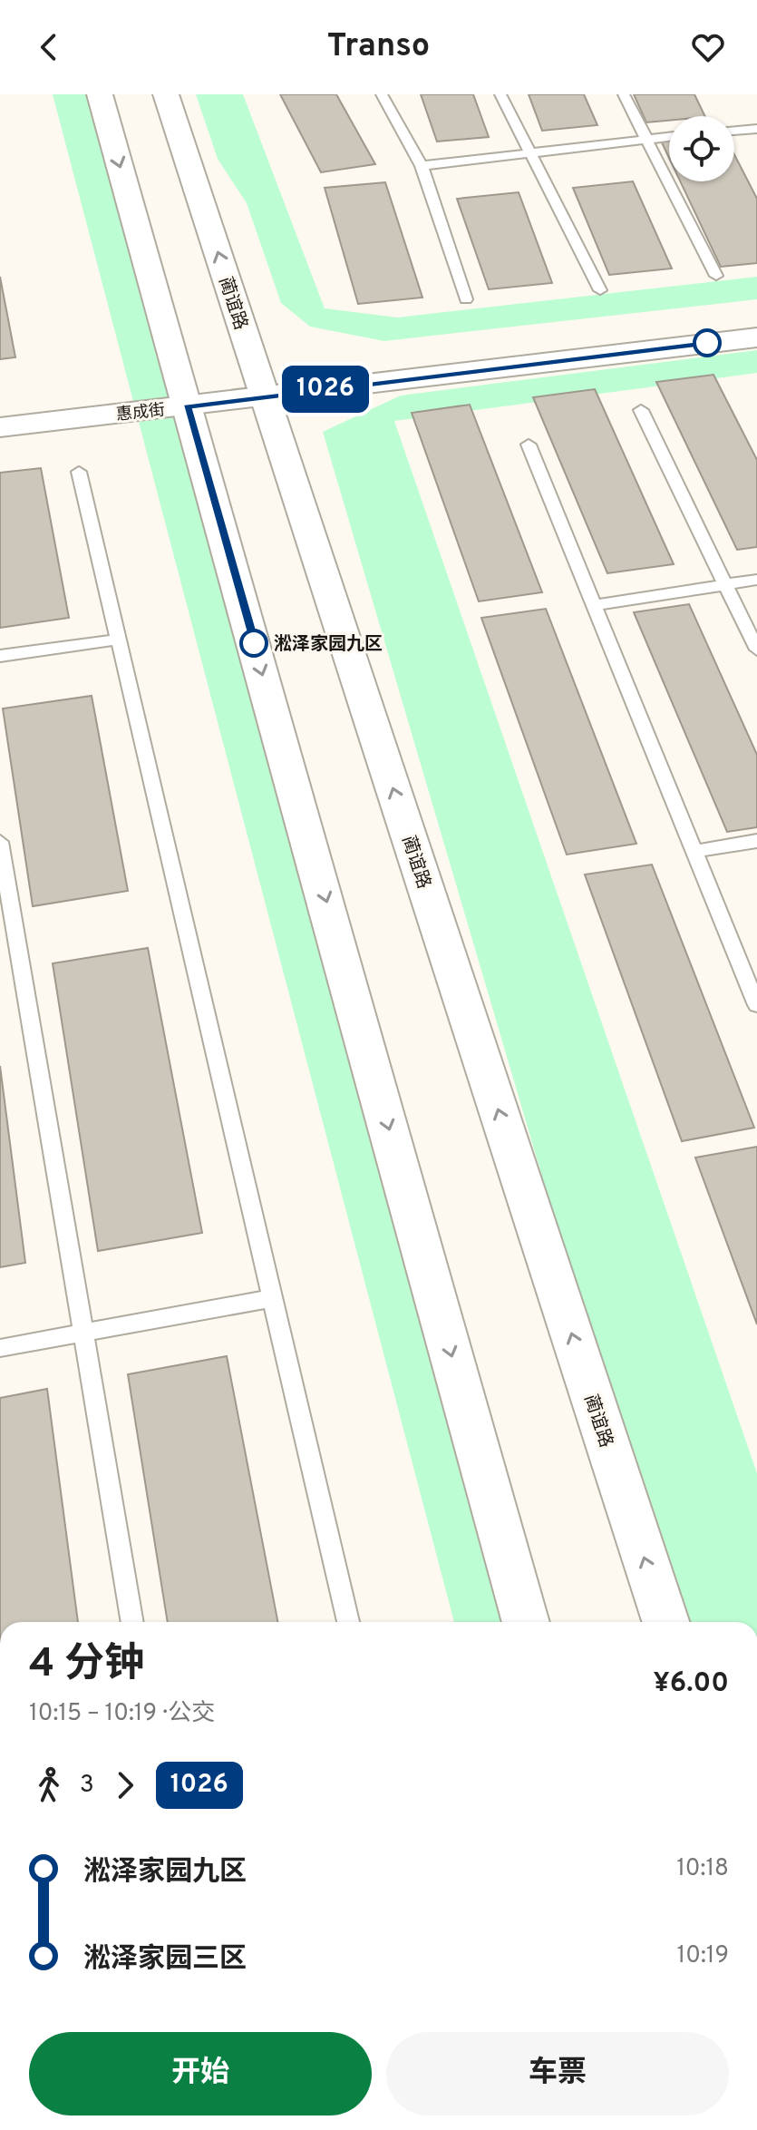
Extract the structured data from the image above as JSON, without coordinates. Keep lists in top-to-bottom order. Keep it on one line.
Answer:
{"streets":{"main road":["蔺谊路","惠成街"]},"crossings":[["蔺谊路","惠成街"]],"places":["淞泽家园九区"],"lines":["bus line 1026"],"page":{"header":"Transo","on_map":"1026","heading":["4 分钟","10:15 – 10:19 · 公交","¥6.00"],"legs":["3","1026"],"list":[{"name":"淞泽家园九区","value":"10:18"},{"name":"淞泽家园三区","value":"10:19"}],"buttons":["开始","车票"]}}
